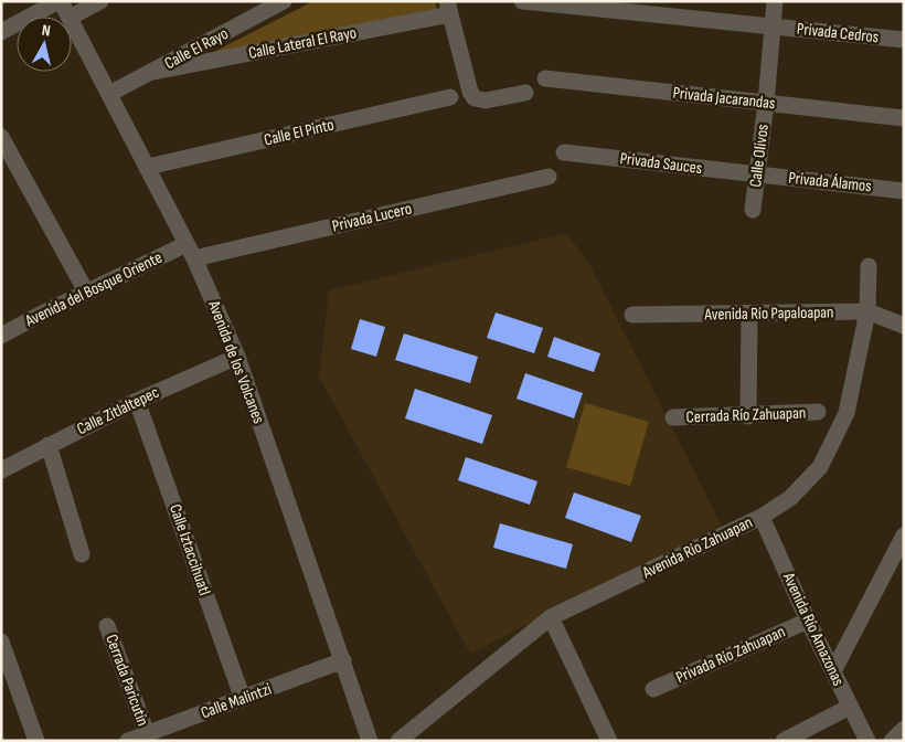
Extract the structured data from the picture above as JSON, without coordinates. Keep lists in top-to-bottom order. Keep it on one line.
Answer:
{"streets":{"street":["Privada Cedros","Calle Lateral El Rayo","Calle El Rayo","Privada Jacarandas","Calle El Pinto","Calle Olivos","Privada Sauces","Privada Álamos","Privada Lucero","Avenida del Bosque Oriente","Avenida Río Papaloapan","Avenida de los Volcanes","Calle Zitlaltepec","Cerrada Río Zahuapan","Avenida Río Zahuapan","Calle Iztaccihuatl","Avenida Río Amazonas","Privada Río Zahuapan","Cerrada Paricutín","Calle Malintzi"]},"crossings":[["Privada Cedros","Calle Olivos"],["Calle Lateral El Rayo","Calle El Rayo"],["Calle El Rayo","Avenida de los Volcanes"],["Privada Jacarandas","Calle Olivos"],["Calle El Pinto","Avenida de los Volcanes"],["Calle Olivos","Privada Sauces"],["Calle Olivos","Privada Álamos"],["Privada Sauces","Privada Álamos"],["Privada Lucero","Avenida del Bosque Oriente"],["Privada Lucero","Avenida de los Volcanes"],["Avenida del Bosque Oriente","Avenida de los Volcanes"],["Avenida Río Papaloapan","Avenida Río Zahuapan"],["Avenida de los Volcanes","Calle Zitlaltepec"],["Avenida de los Volcanes","Calle Malintzi"],["Calle Zitlaltepec","Calle Iztaccihuatl"],["Avenida Río Zahuapan","Avenida Río Amazonas"],["Calle Iztaccihuatl","Calle Malintzi"],["Avenida Río Amazonas","Privada Río Zahuapan"],["Cerrada Paricutín","Calle Malintzi"]],"north":"top"}
